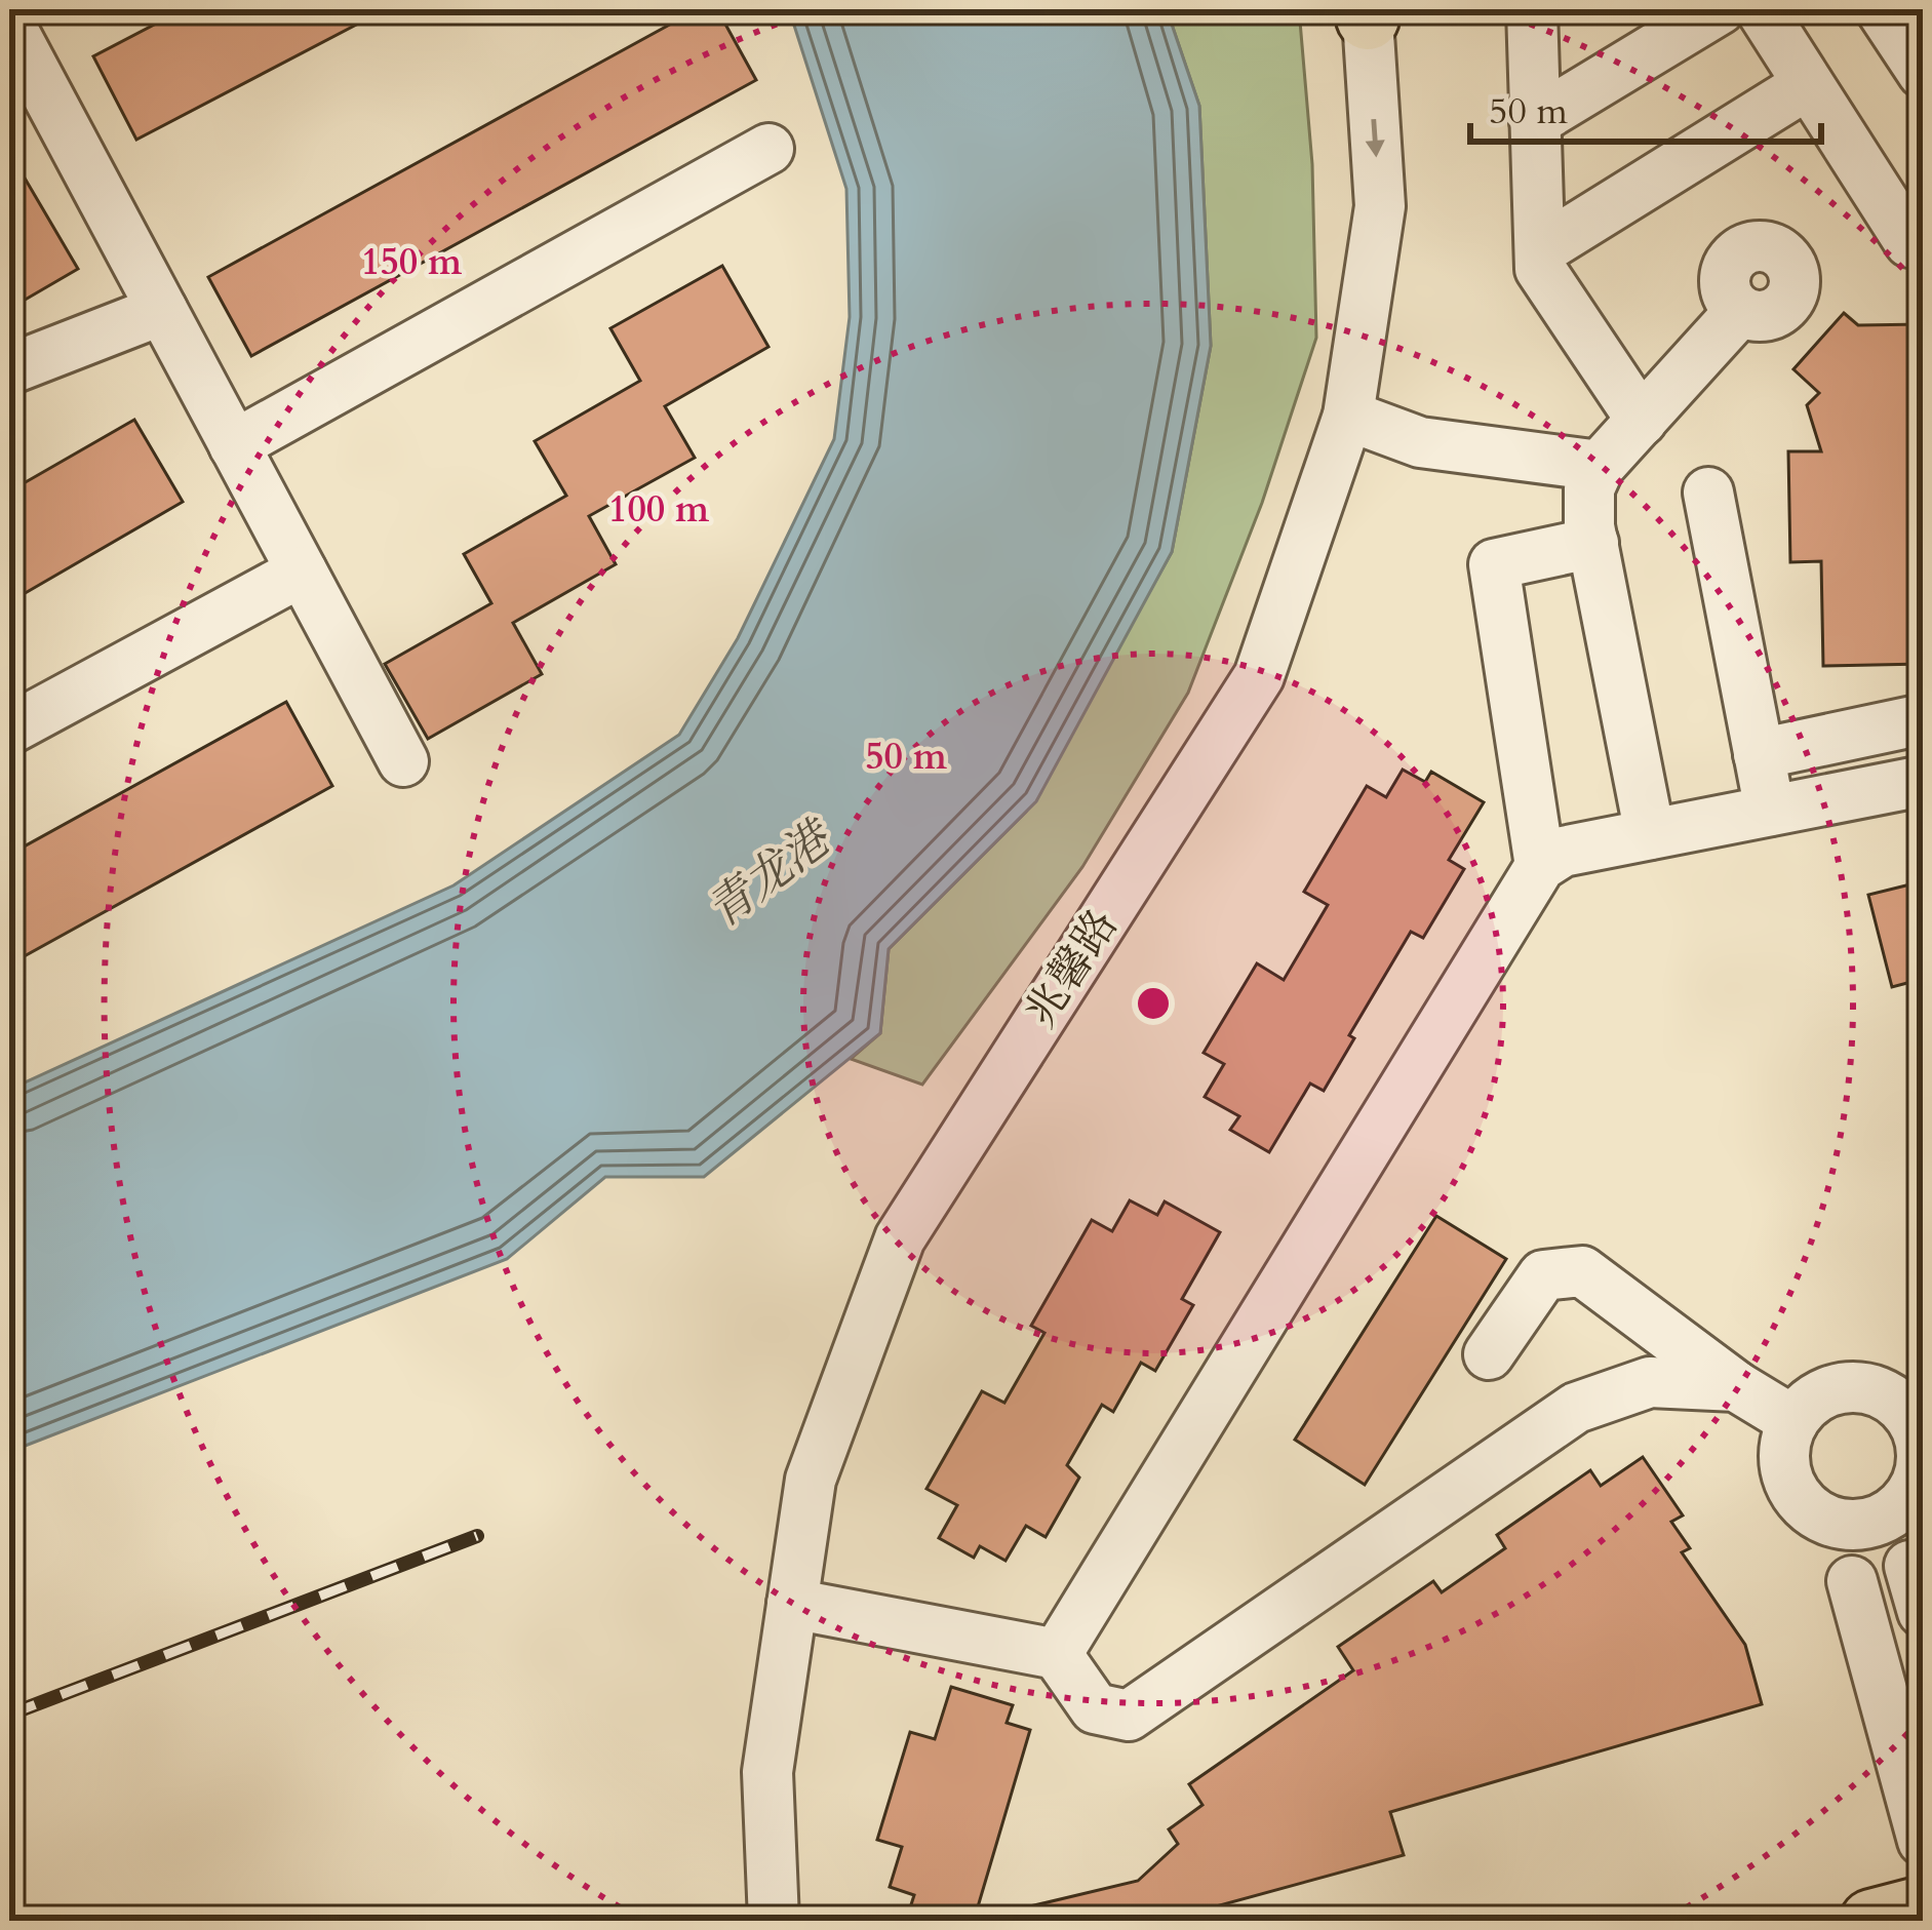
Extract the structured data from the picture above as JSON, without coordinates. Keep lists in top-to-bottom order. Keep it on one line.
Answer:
{"streets":{"street":["兆馨路"]},"water":["青龙港"],"scale_bar":"50 m","rings":["150 m","100 m","50 m"]}
